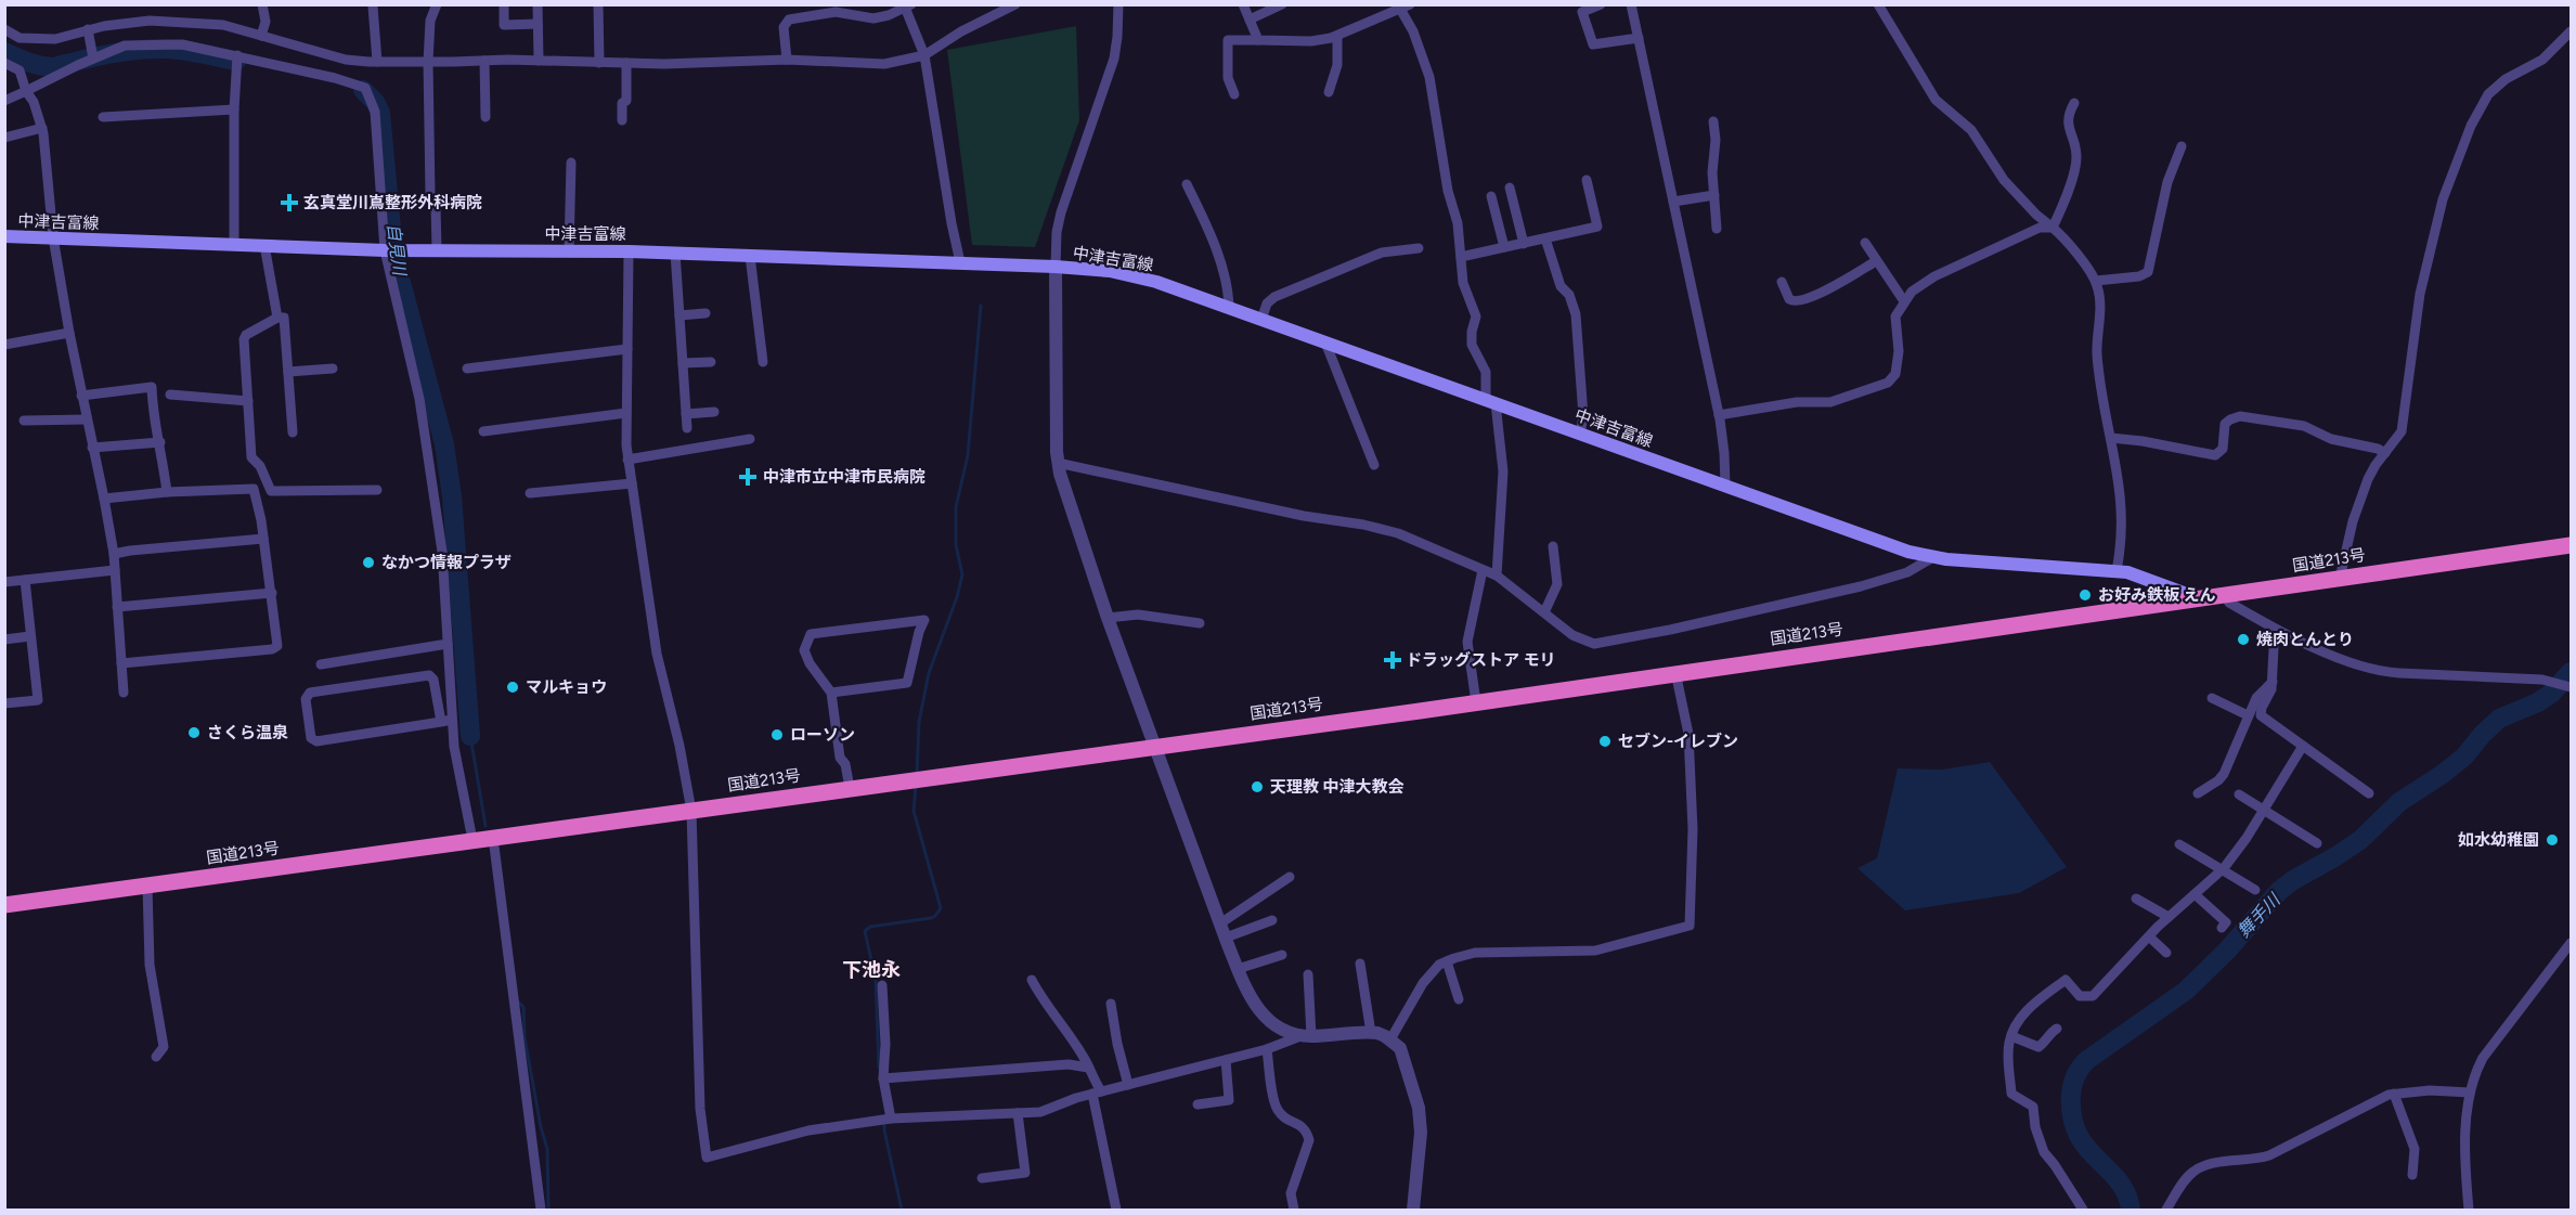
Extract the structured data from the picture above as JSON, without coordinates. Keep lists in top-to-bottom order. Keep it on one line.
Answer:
{"streets":{"highway":["国道213号"],"main road":["中津吉富線"]},"crossings":[["中津吉富線","国道213号"]],"districts":["下池永"],"water":["自見川","舞手川"],"places":{"health":["玄真堂川嶌整形外科病院","中津市立中津市民病院","ドラッグストア モリ"],"other":["なかつ情報プラザ","お好み鉄板 えん","焼肉とんとり","マルキョウ","さくら温泉","ローソン","セブン-イレブン","天理教 中津大教会","如水幼稚園"]}}
